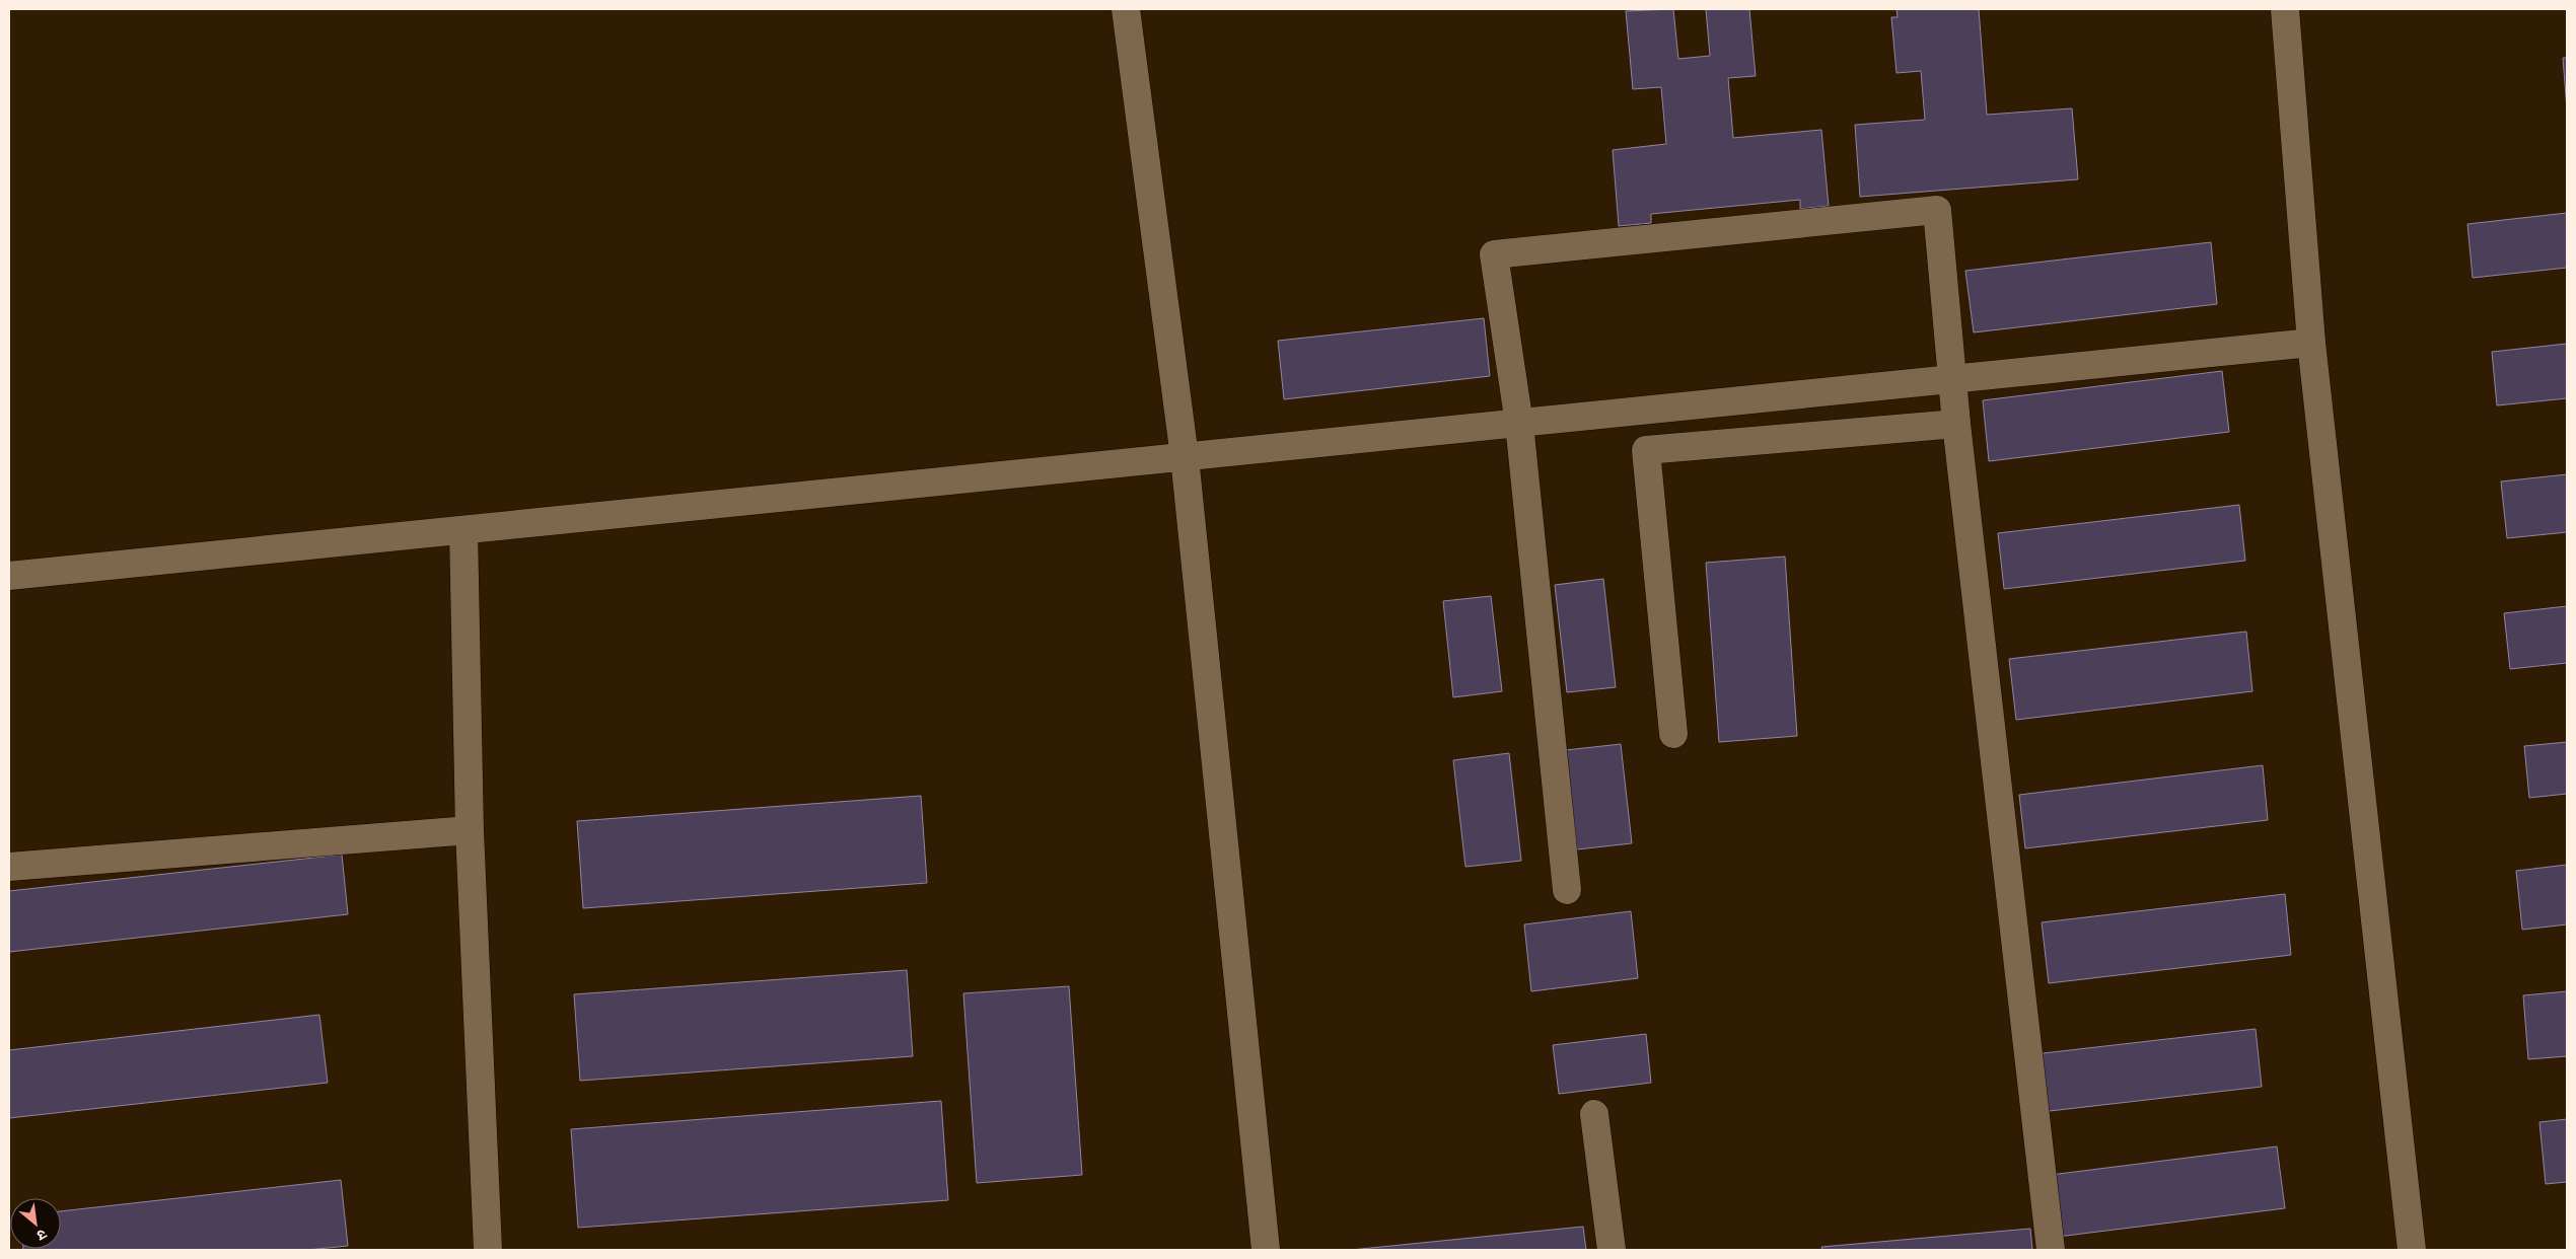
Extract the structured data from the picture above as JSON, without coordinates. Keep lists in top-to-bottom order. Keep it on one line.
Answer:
{"north":"bottom right"}
